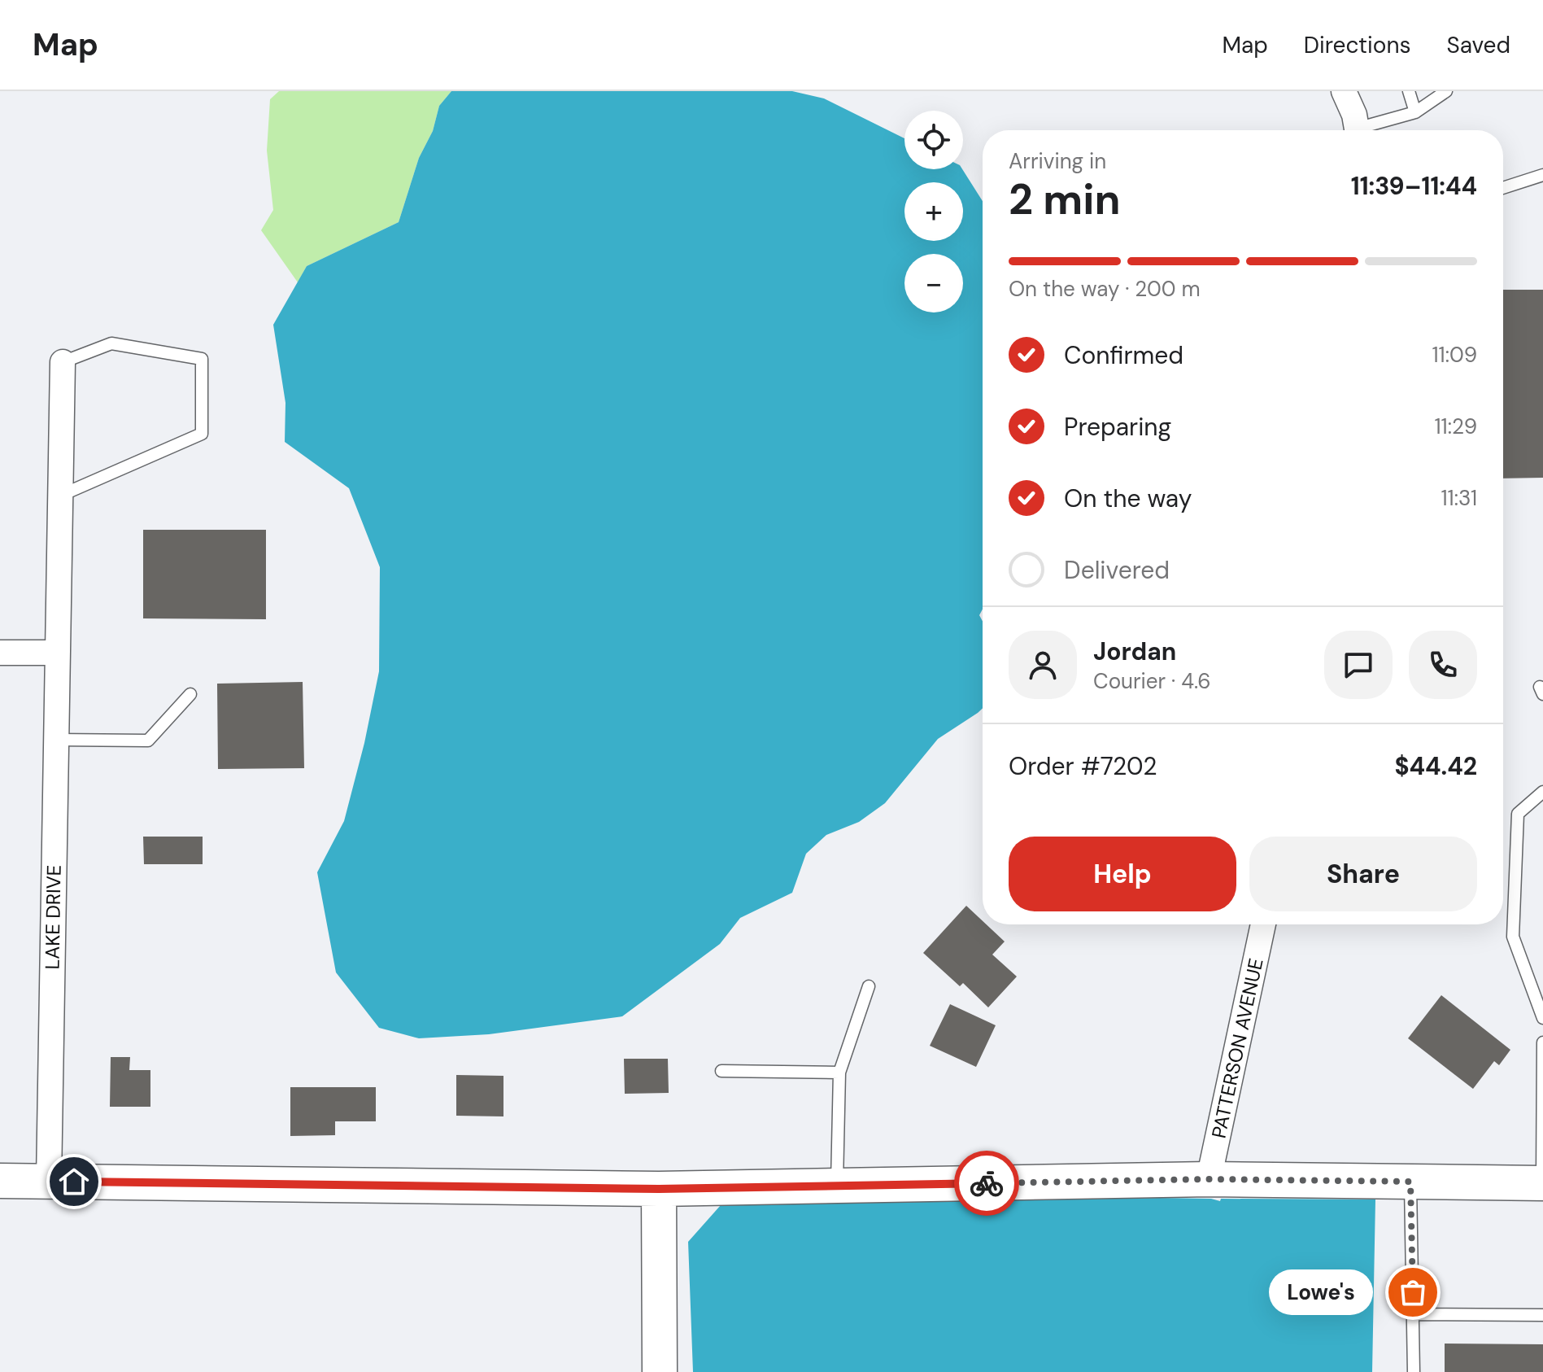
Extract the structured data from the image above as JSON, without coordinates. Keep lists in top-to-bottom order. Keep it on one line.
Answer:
{"streets":{"street":["LAKE DRIVE","PATTERSON AVENUE"]},"places":["Lowe's"],"page":{"header":"Map","nav":["Map","Directions","Saved"],"map_buttons":["+","−"],"heading":["2 min","Arriving in","11:39–11:44"],"panel":["Jordan","Courier · 4.6","Order #7202","$44.42"],"bar":"On the way · 200 m","list":[["Confirmed","11:09"],["Preparing","11:29"],["On the way","11:31"],"Delivered"],"buttons":["Help","Share"],"bubble":"Lowe's"}}
